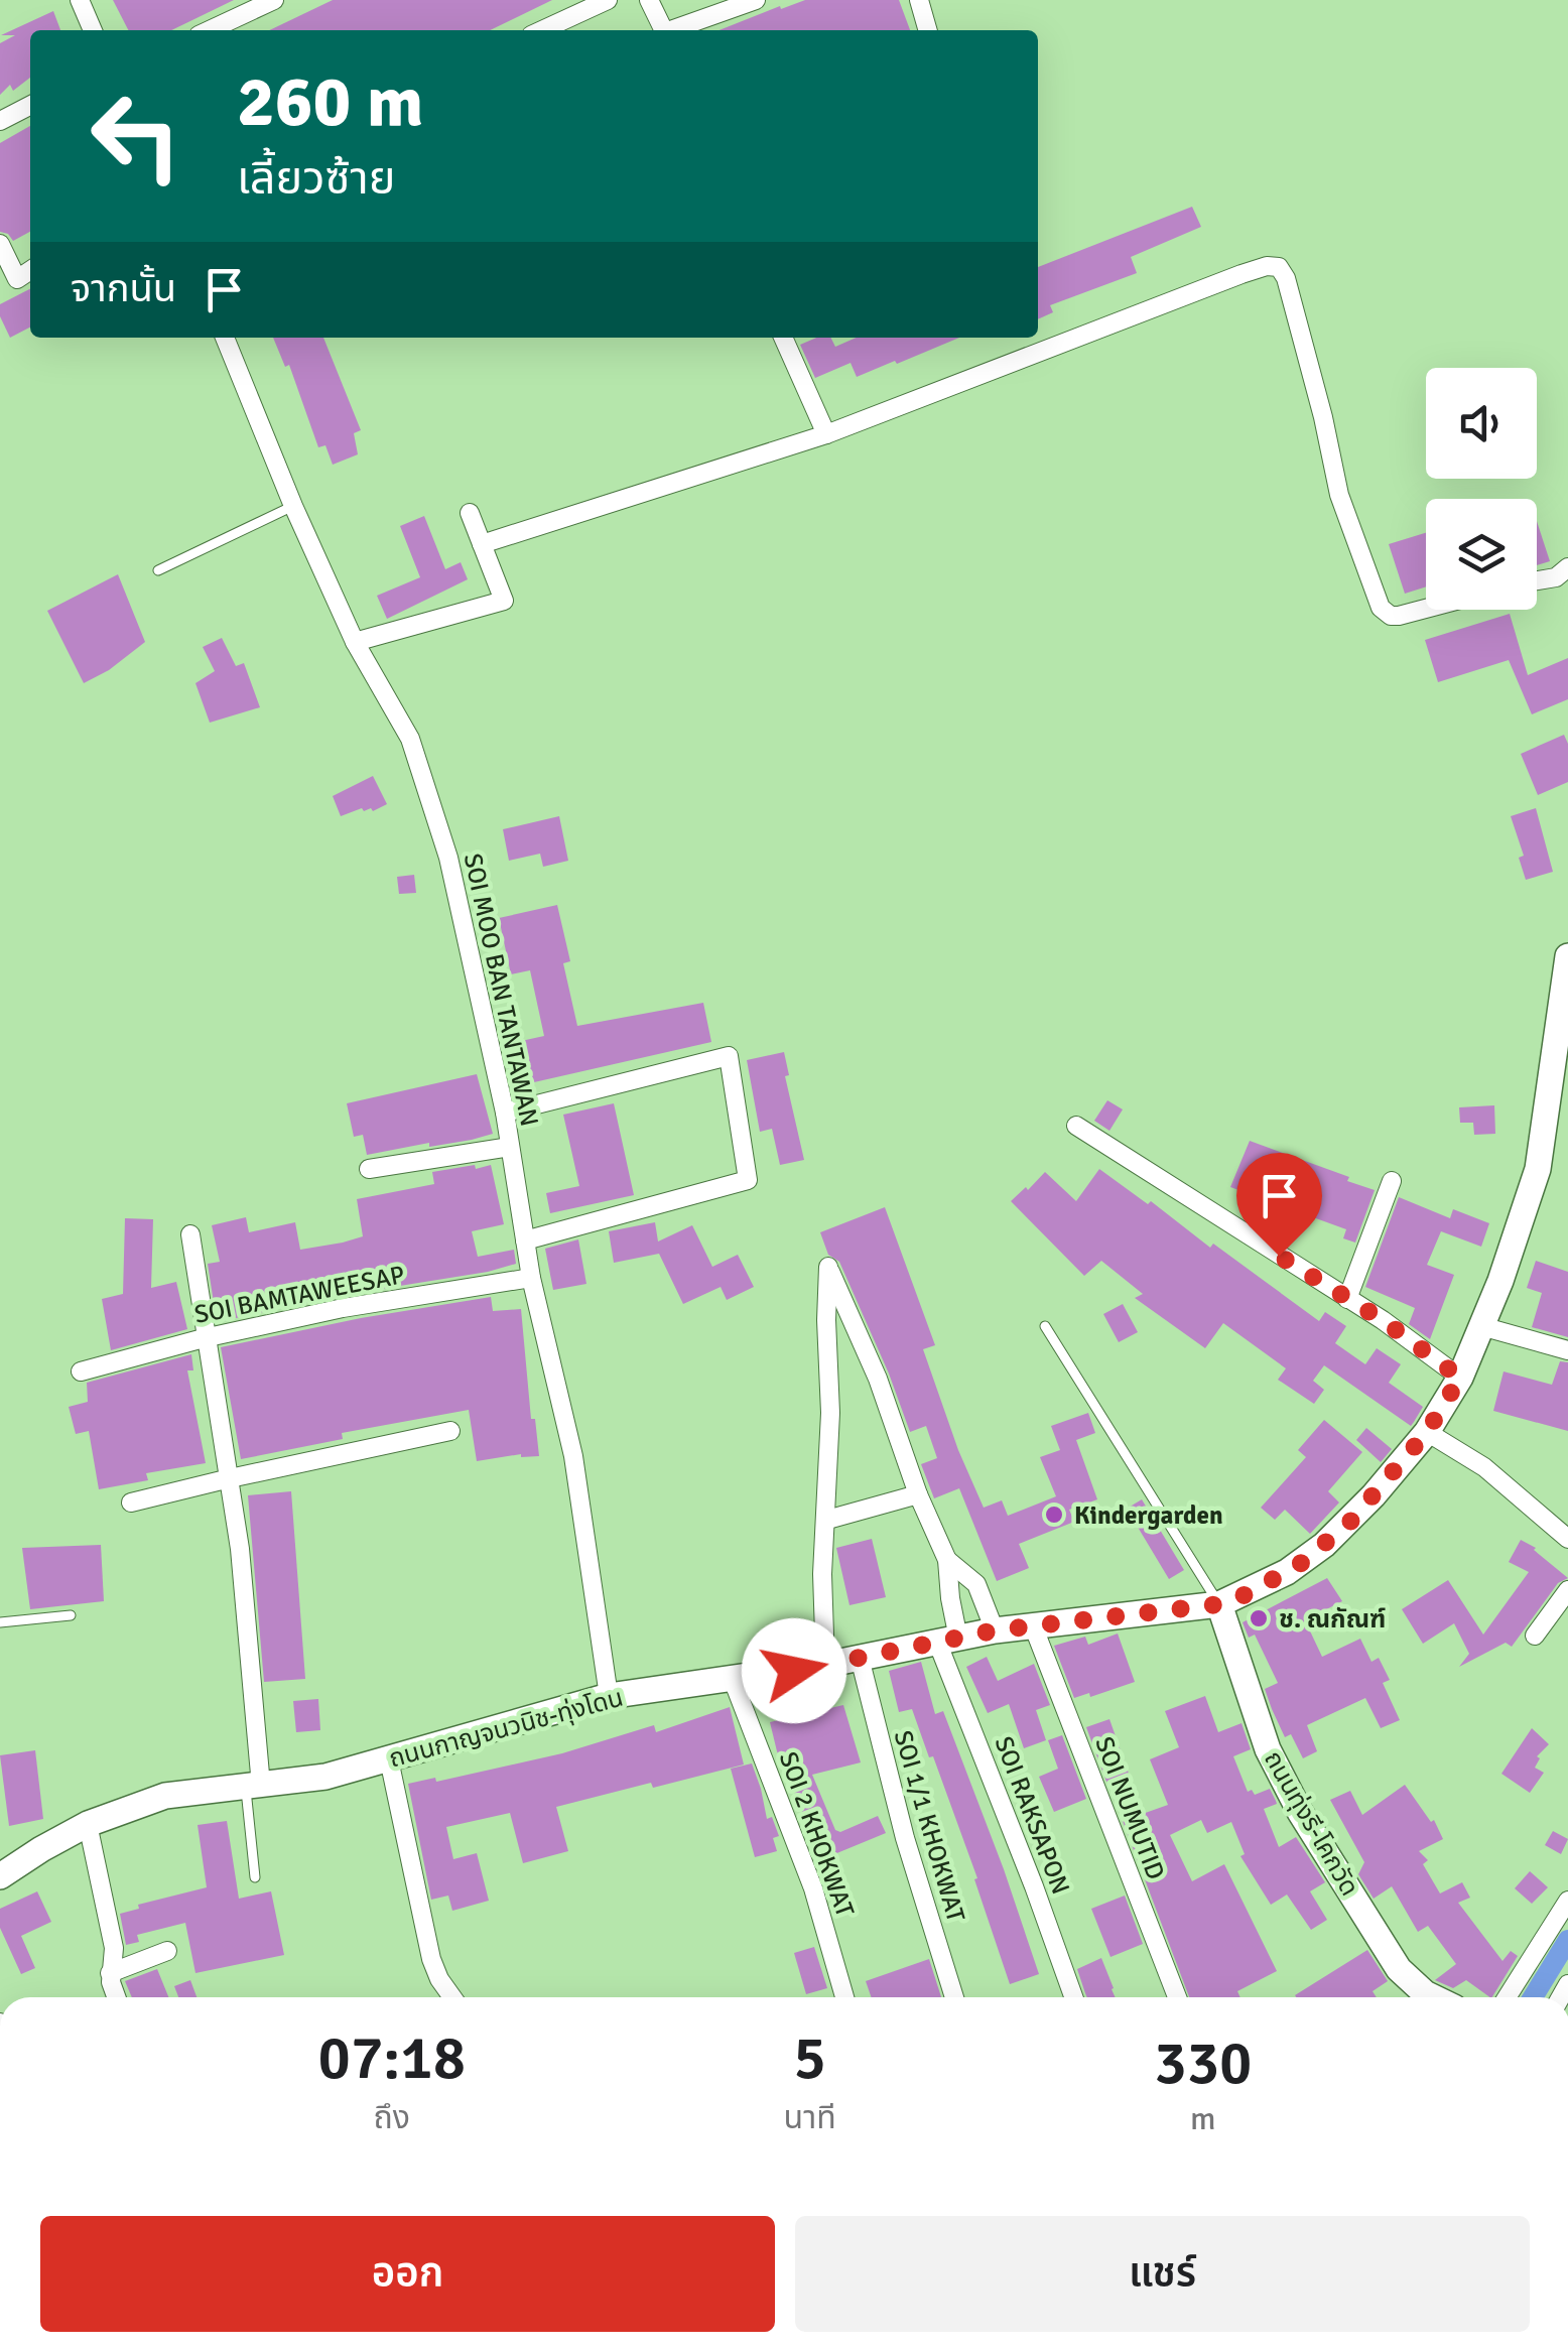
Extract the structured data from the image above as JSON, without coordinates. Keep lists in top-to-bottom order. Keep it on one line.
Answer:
{"streets":{"street":["SOI MOO BAN TANTAWAN","SOI BAMTAWEESAP","ถนนกาญจนวนิช-ทุ่งโดน","SOI NUMUTID","SOI RAKSAPON","ถนนทุ่งรี-โคกวัด","SOI 1/1 KHOKWAT","SOI 2 KHOKWAT"]},"crossings":[["SOI MOO BAN TANTAWAN","SOI BAMTAWEESAP"],["SOI MOO BAN TANTAWAN","ถนนกาญจนวนิช-ทุ่งโดน"],["ถนนกาญจนวนิช-ทุ่งโดน","SOI NUMUTID"],["ถนนกาญจนวนิช-ทุ่งโดน","SOI RAKSAPON"],["ถนนกาญจนวนิช-ทุ่งโดน","ถนนทุ่งรี-โคกวัด"],["ถนนกาญจนวนิช-ทุ่งโดน","SOI 1/1 KHOKWAT"],["ถนนกาญจนวนิช-ทุ่งโดน","SOI 2 KHOKWAT"]],"places":["Kindergarden","ช. ณกัณฑ์"],"page":{"turn":["260 m","เลี้ยวซ้าย"],"then":"จากนั้น","eta":["07:18","ถึง","5","นาที","330","m"],"buttons":["ออก","แชร์"]}}
